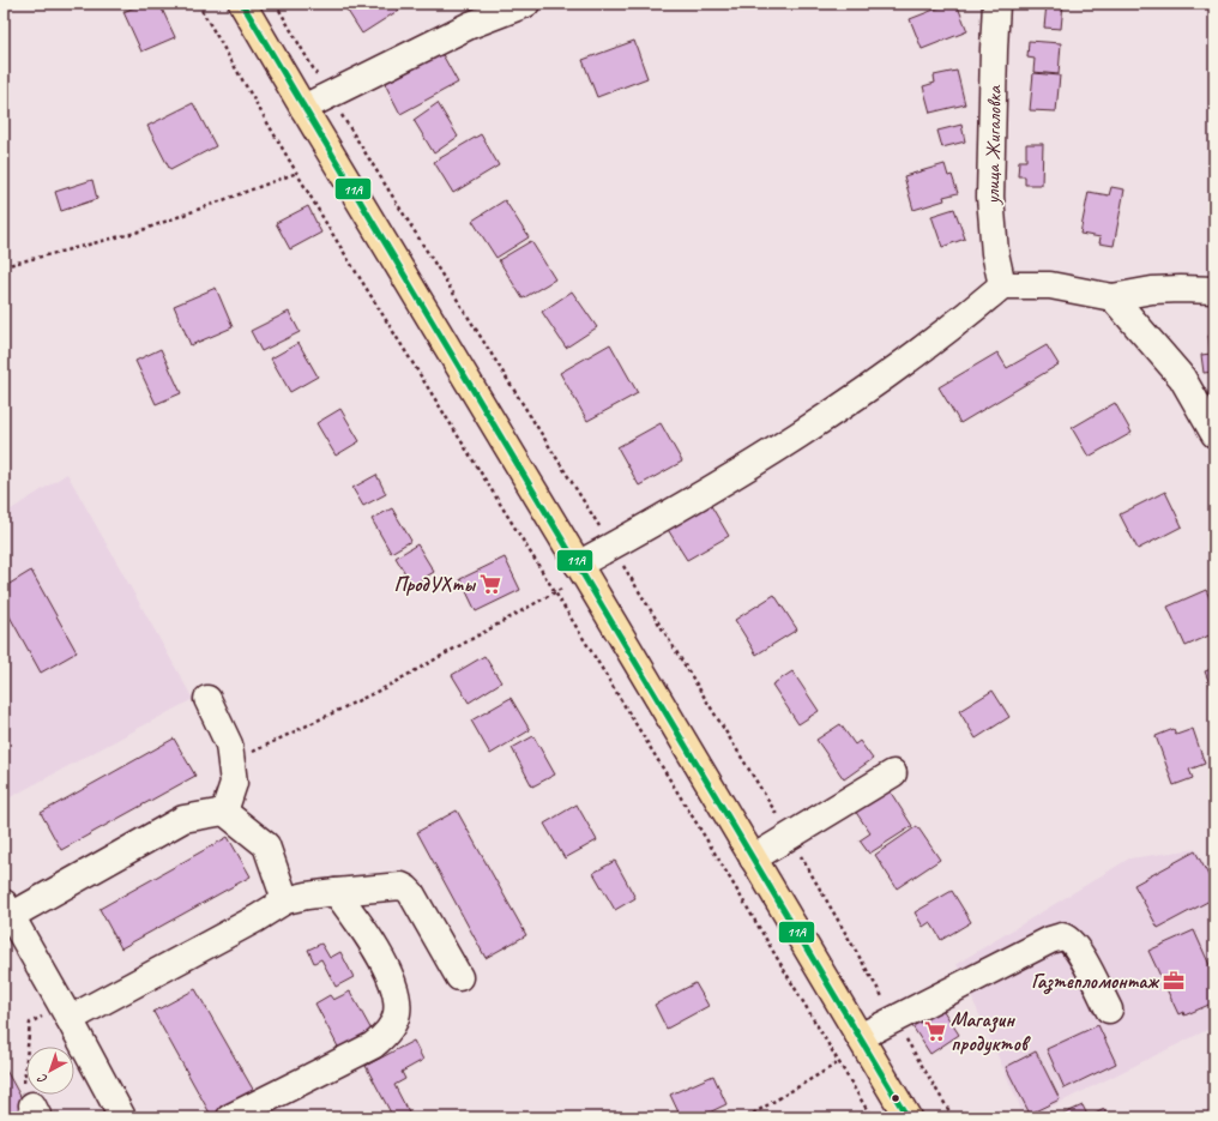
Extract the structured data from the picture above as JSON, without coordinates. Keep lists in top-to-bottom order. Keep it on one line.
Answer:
{"streets":{"street":["улица Жигаловка"]},"places":{"supermarket":["ПродУХты","Магазин продуктов"],"office":["Газтепломонтаж"]},"lines":["transit line 11А"],"north":"bottom left"}
